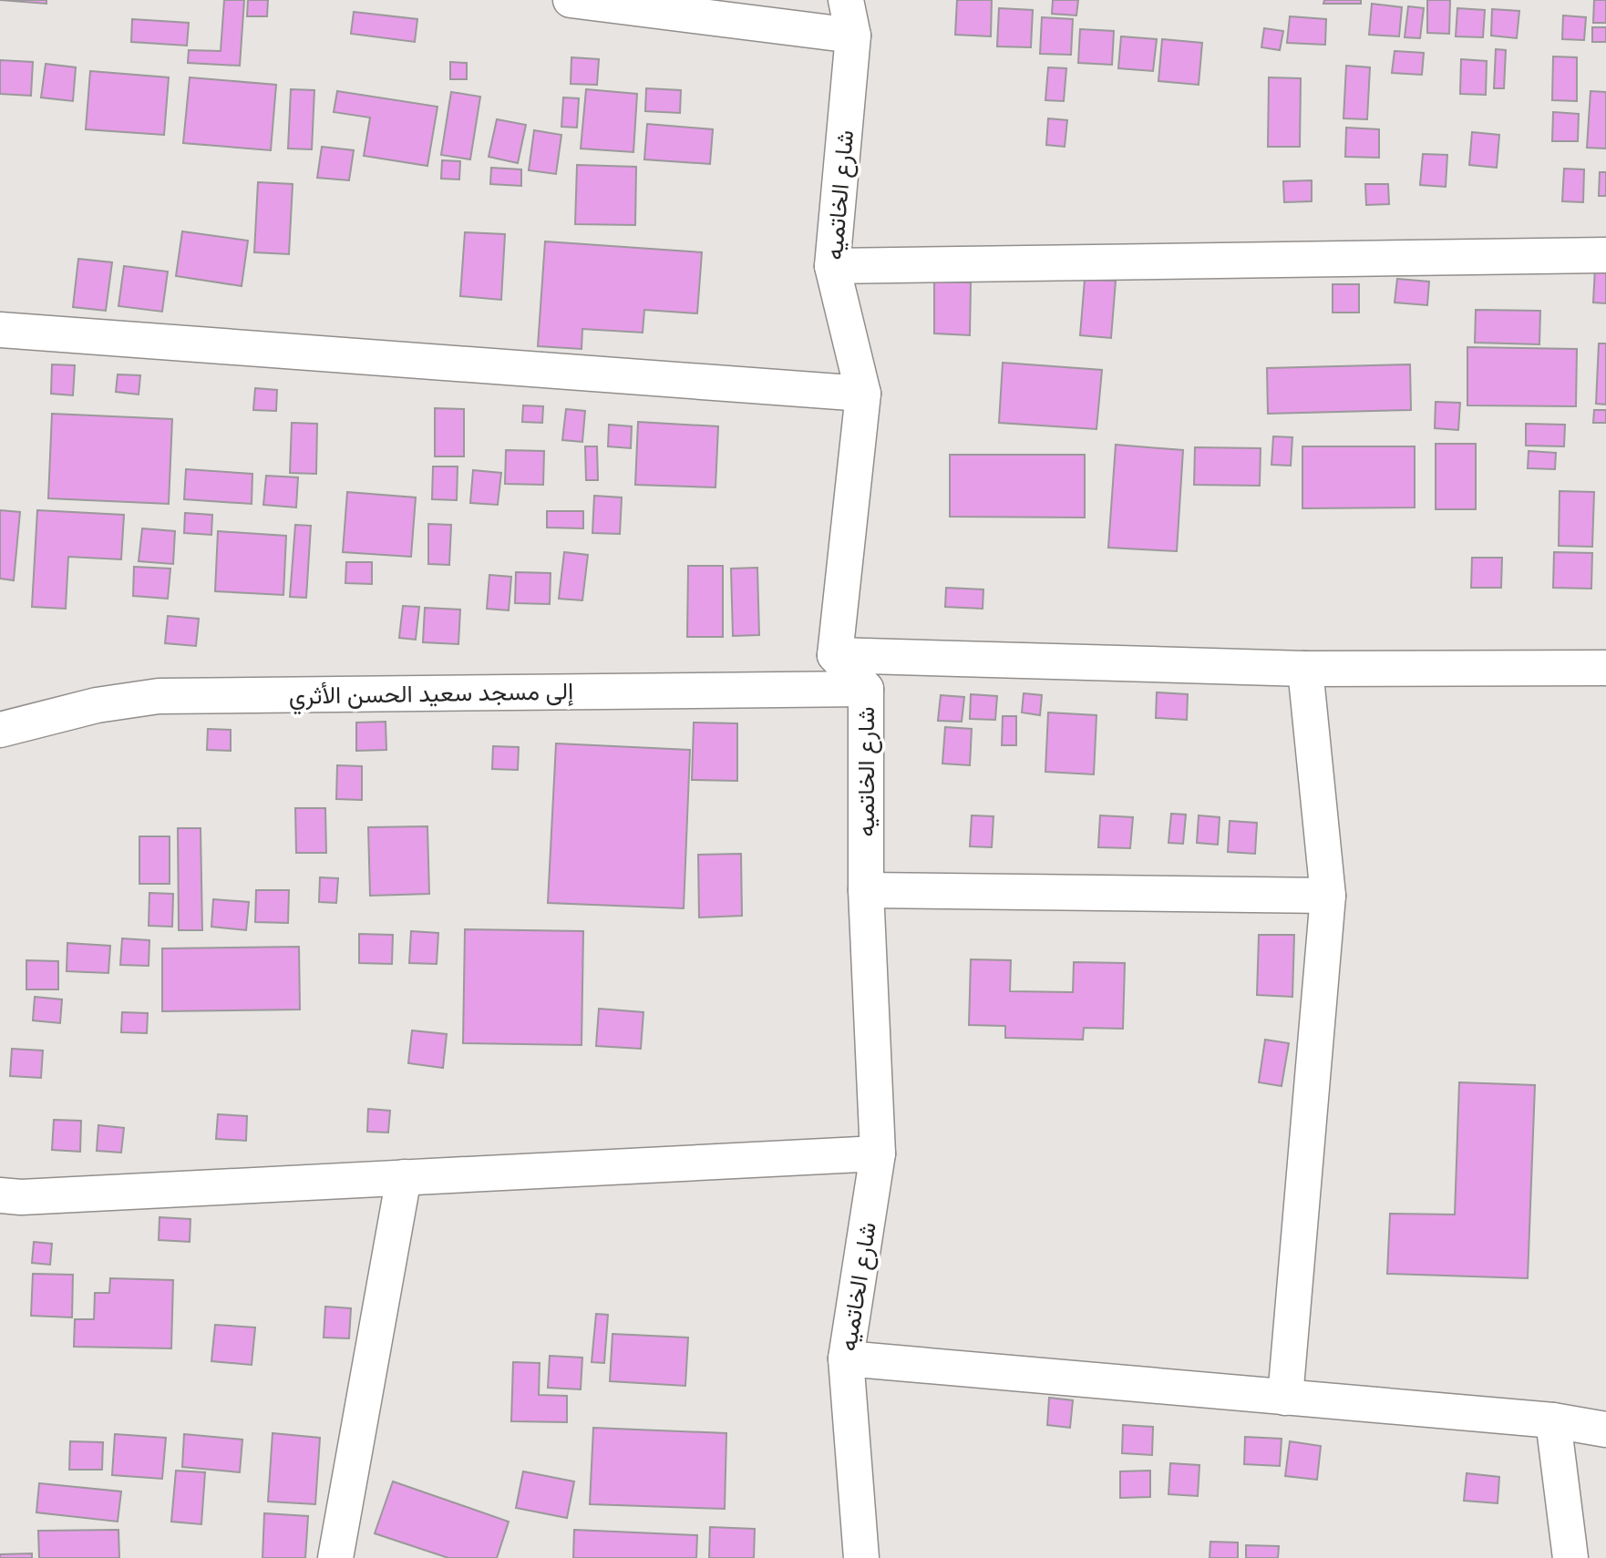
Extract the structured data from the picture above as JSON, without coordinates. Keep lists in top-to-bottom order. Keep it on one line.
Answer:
{"streets":{"street":["شارع الخاتميه","إلى مسجد سعيد الحسن الأثري"]},"crossings":[["شارع الخاتميه","إلى مسجد سعيد الحسن الأثري"]]}
